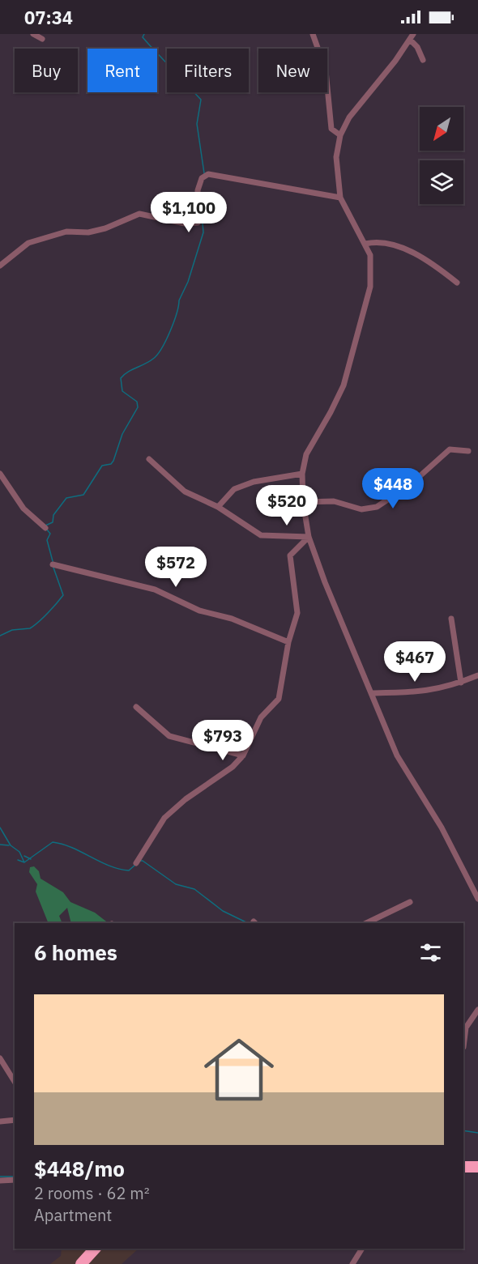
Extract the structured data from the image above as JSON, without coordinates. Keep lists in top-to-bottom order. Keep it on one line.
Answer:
{"north":"bottom left","page":{"status":"07:34","chip":["Buy","Rent","Filters","New"],"price":["$1,100","$448","$520","$572","$467","$793"],"heading":"6 homes","list":[{"name":"$448/mo","note":"2 rooms · 62 m² · Apartment"}]}}
